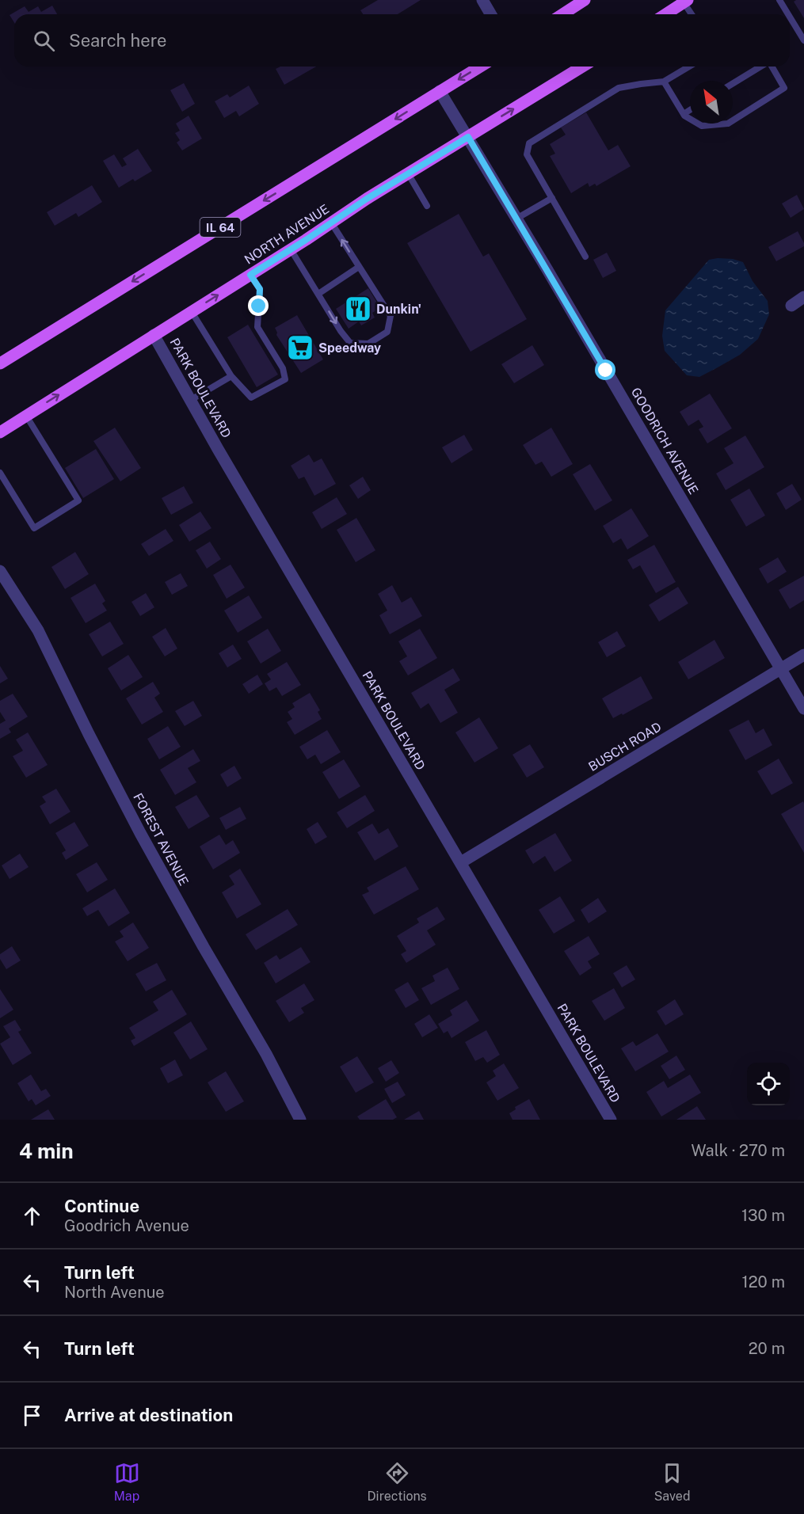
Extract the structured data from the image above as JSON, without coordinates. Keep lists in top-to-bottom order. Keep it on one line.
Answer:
{"streets":{"main road":["IL 64","NORTH AVENUE"],"street":["PARK BOULEVARD","GOODRICH AVENUE","BUSCH ROAD","FOREST AVENUE"]},"crossings":[["IL 64","GOODRICH AVENUE"],["NORTH AVENUE","PARK BOULEVARD"],["NORTH AVENUE","GOODRICH AVENUE"],["PARK BOULEVARD","BUSCH ROAD"],["GOODRICH AVENUE","BUSCH ROAD"]],"places":{"restaurant":["Dunkin'"],"supermarket":["Speedway"]},"north":"top left","page":{"search":"Search here","heading":["4 min","Walk · 270 m"],"list":[["Continue","Goodrich Avenue","130 m"],["Turn left","North Avenue","120 m"],["Turn left","20 m"],"Arrive at destination"],"nav":["Map","Directions","Saved"]}}
